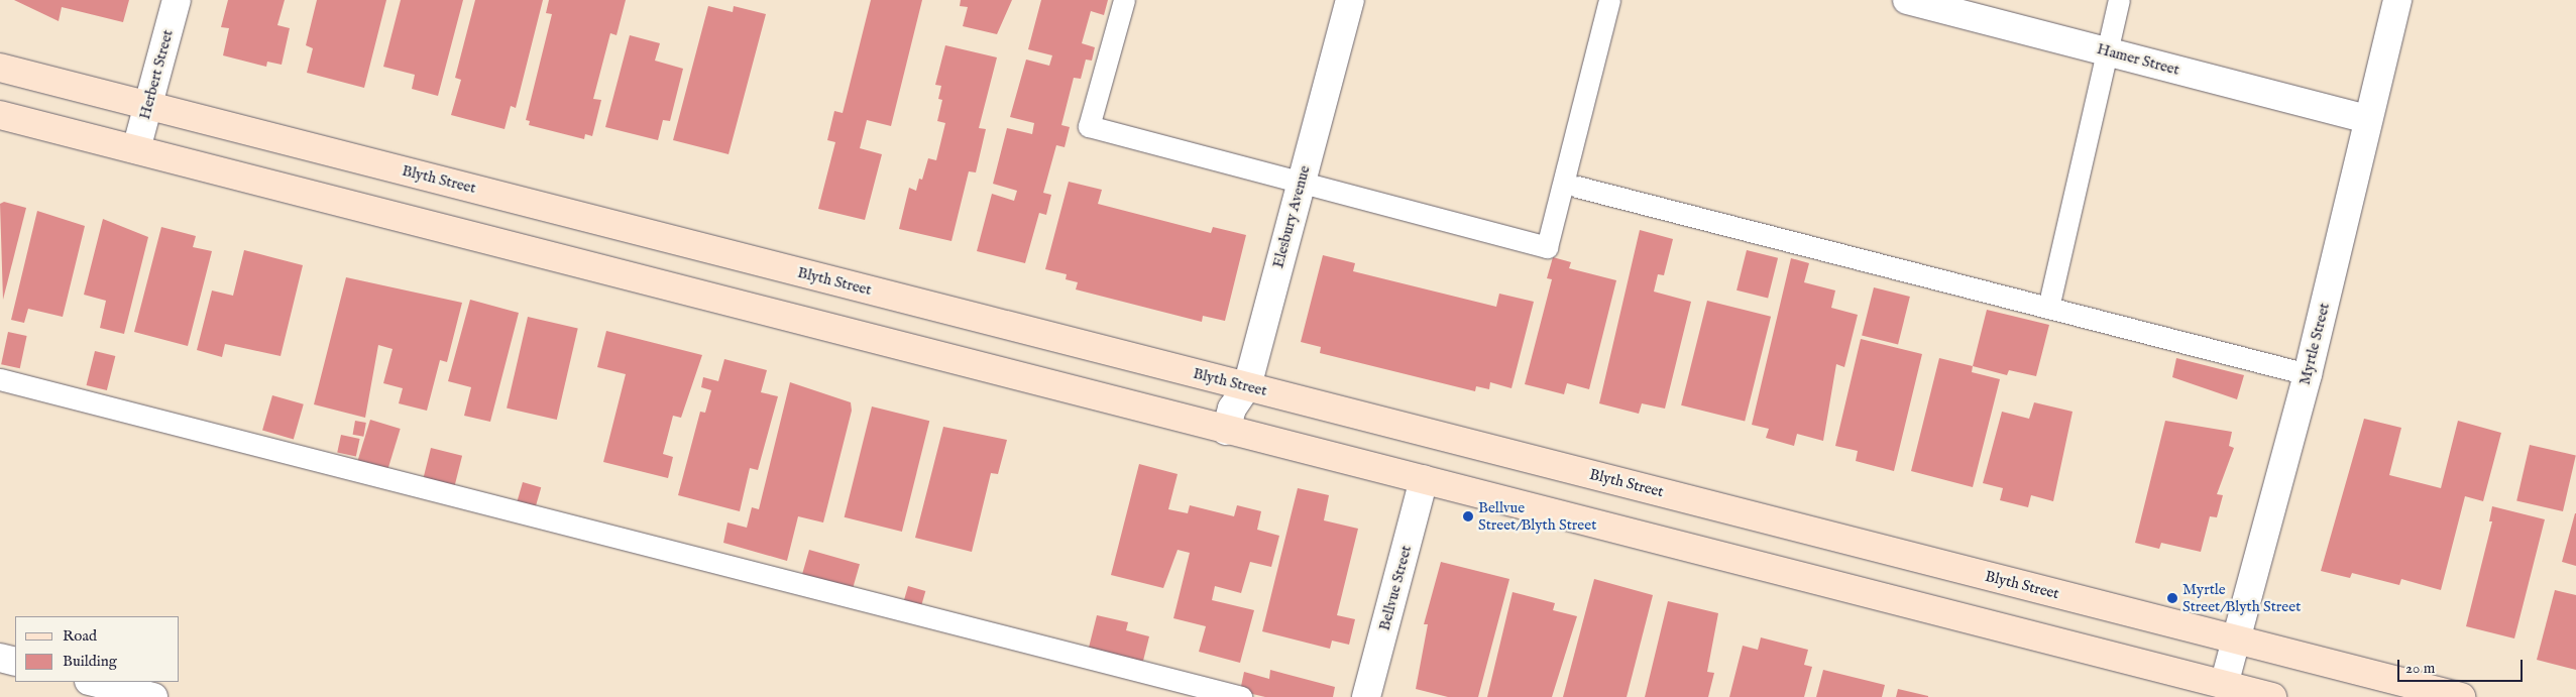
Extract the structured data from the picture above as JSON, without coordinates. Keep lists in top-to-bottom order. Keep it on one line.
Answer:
{"streets":{"street":["Hamer Street","Herbert Street","Blyth Street","Elesbury Avenue","Myrtle Street","Bellvue Street"]},"crossings":[["Hamer Street","Myrtle Street"],["Herbert Street","Blyth Street"],["Blyth Street","Elesbury Avenue"],["Blyth Street","Myrtle Street"]],"places":["Bellvue Street/Blyth Street","Myrtle Street/Blyth Street"],"legend":["Road","Building"],"scale_bar":"20 m"}
